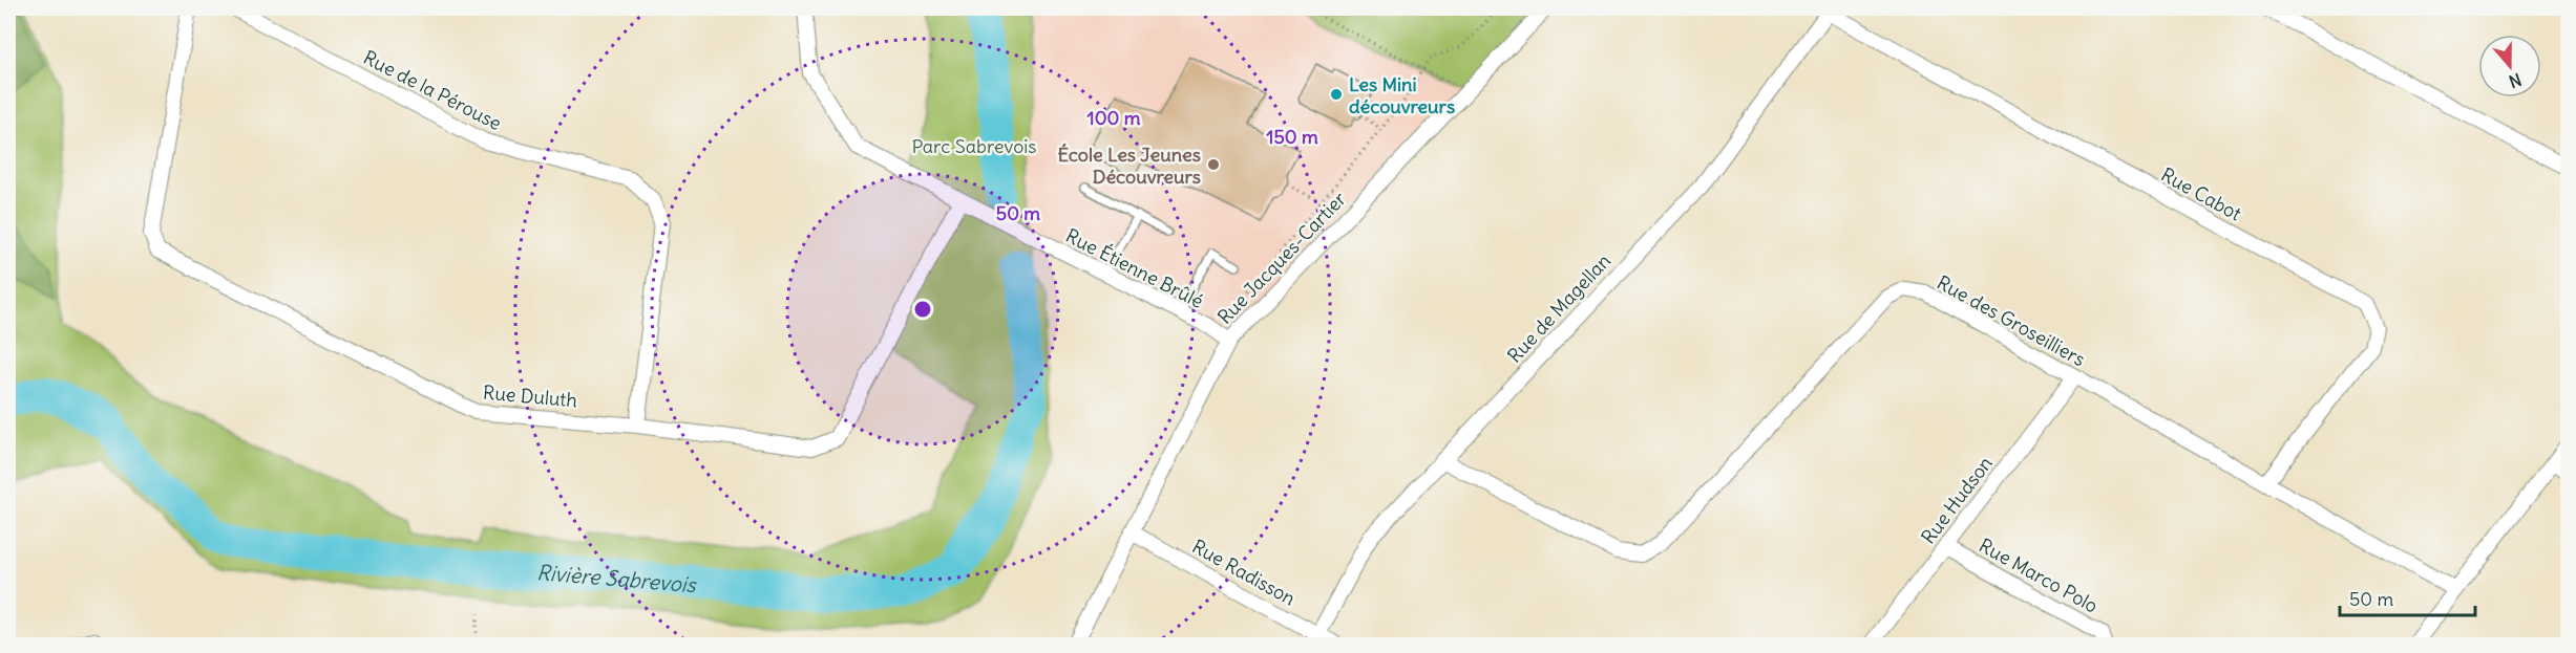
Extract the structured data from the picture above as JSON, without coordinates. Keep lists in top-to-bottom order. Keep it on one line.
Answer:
{"streets":{"street":["Rue de la Pérouse","Rue Cabot","Rue Jacques-Cartier","Rue Étienne Brûlé","Rue de Magellan","Rue des Groseilliers","Rue Duluth","Rue Hudson","Rue Radisson","Rue Marco Polo"]},"crossings":[["Rue de la Pérouse","Rue Duluth"],["Rue Cabot","Rue de Magellan"],["Rue Cabot","Rue des Groseilliers"],["Rue Jacques-Cartier","Rue Étienne Brûlé"],["Rue Jacques-Cartier","Rue Radisson"],["Rue Étienne Brûlé","Rue Duluth"],["Rue de Magellan","Rue des Groseilliers"],["Rue de Magellan","Rue Radisson"],["Rue des Groseilliers","Rue Hudson"],["Rue Hudson","Rue Marco Polo"]],"water":["Rivière Sabrevois"],"parks":["Parc Sabrevois"],"places":["Les Mini découvreurs","École Les Jeunes Découvreurs"],"scale_bar":"50 m","north":"bottom","rings":["100 m","150 m","50 m"]}
